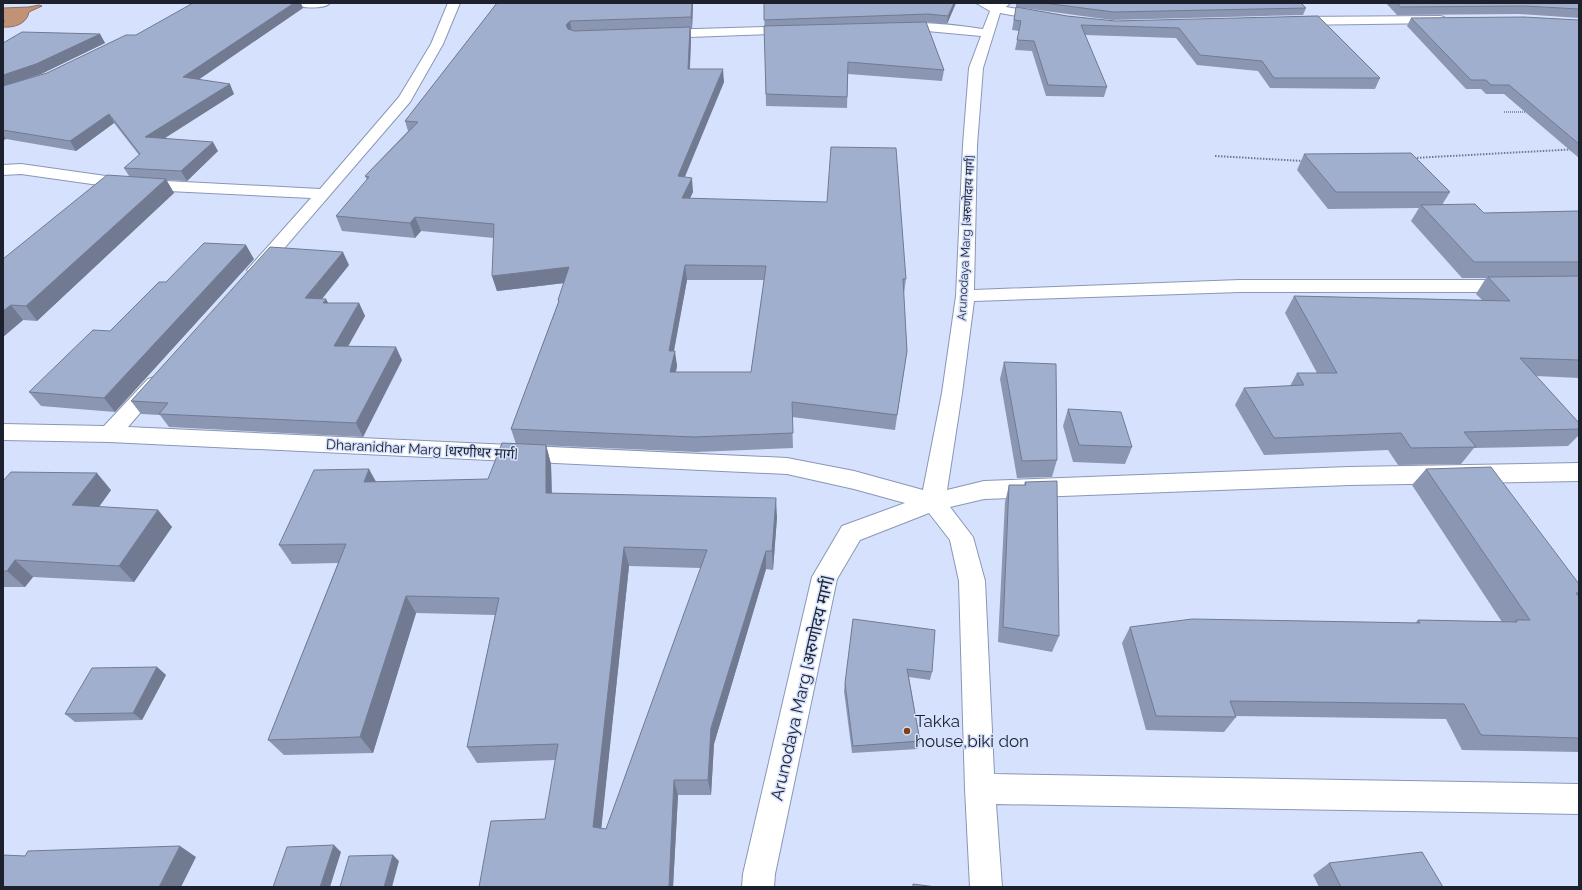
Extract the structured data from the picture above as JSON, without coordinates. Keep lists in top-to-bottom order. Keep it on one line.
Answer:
{"streets":{"street":["Arunodaya Marg [अरुणोदा‍य मार्ग]","Dharanidhar Marg [धरणीधर मार्ग]","Arunodaya Marg [अरुणोदय मार्ग]"]},"crossings":[["Arunodaya Marg [अरुणोदा‍य मार्ग]","Dharanidhar Marg [धरणीधर मार्ग]"],["Arunodaya Marg [अरुणोदा‍य मार्ग]","Arunodaya Marg [अरुणोदय मार्ग]"],["Dharanidhar Marg [धरणीधर मार्ग]","Arunodaya Marg [अरुणोदय मार्ग]"]],"places":["Takka house,biki don"]}
